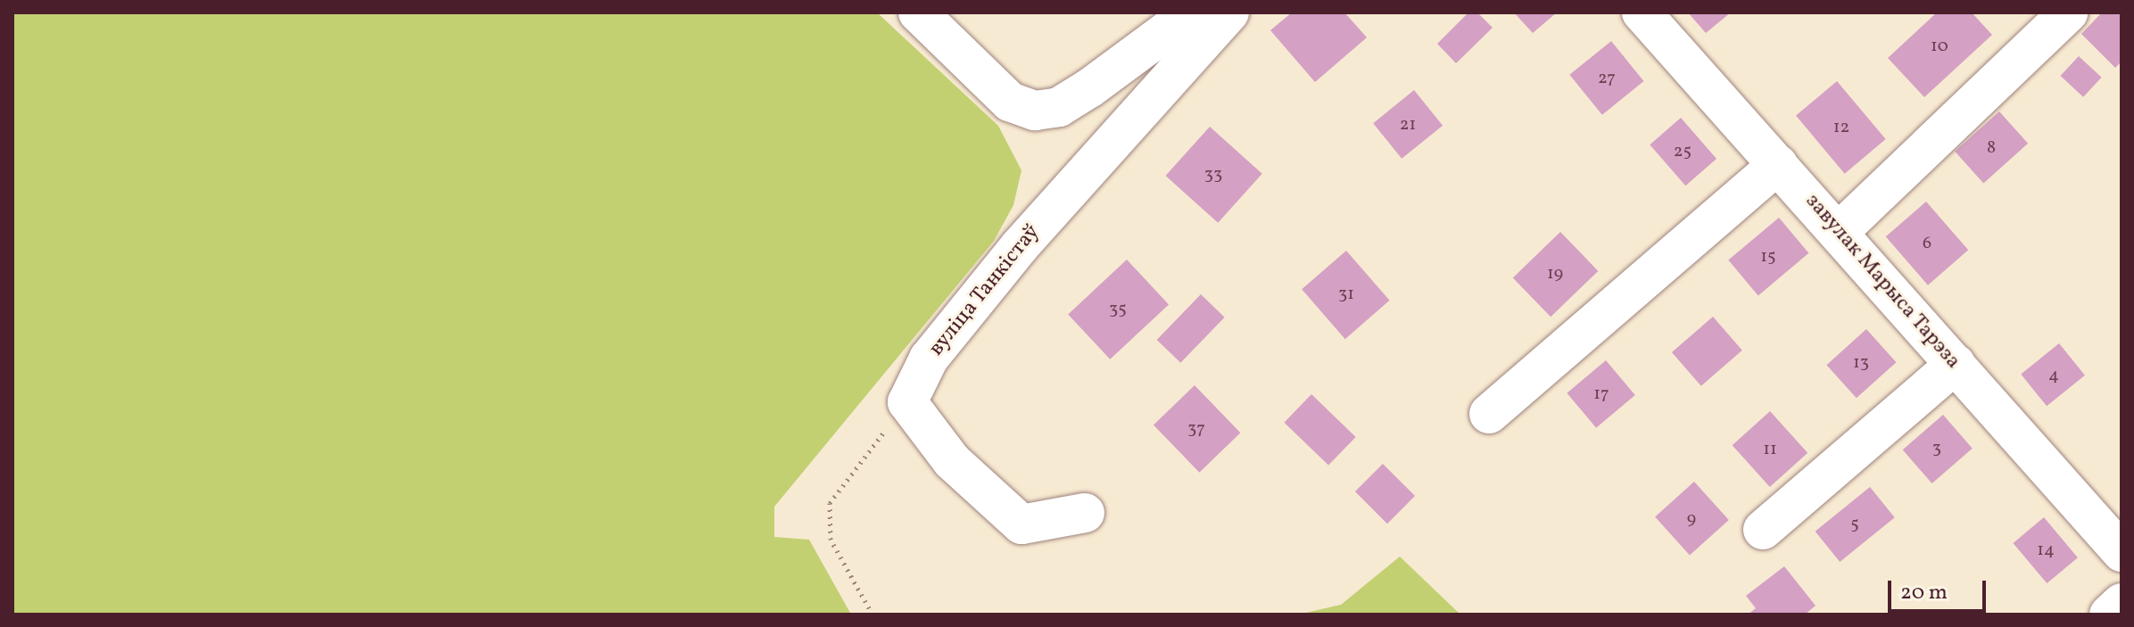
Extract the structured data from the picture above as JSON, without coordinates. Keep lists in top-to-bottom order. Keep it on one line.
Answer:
{"streets":{"street":["завулак Марыса Тарэза","вуліца Танкістаў"]},"house_numbers":["10","27","21","12","8","25","33","6","15","19","31","35","13","4","17","37","3","11","9","5","14"],"scale_bar":"20 m"}
